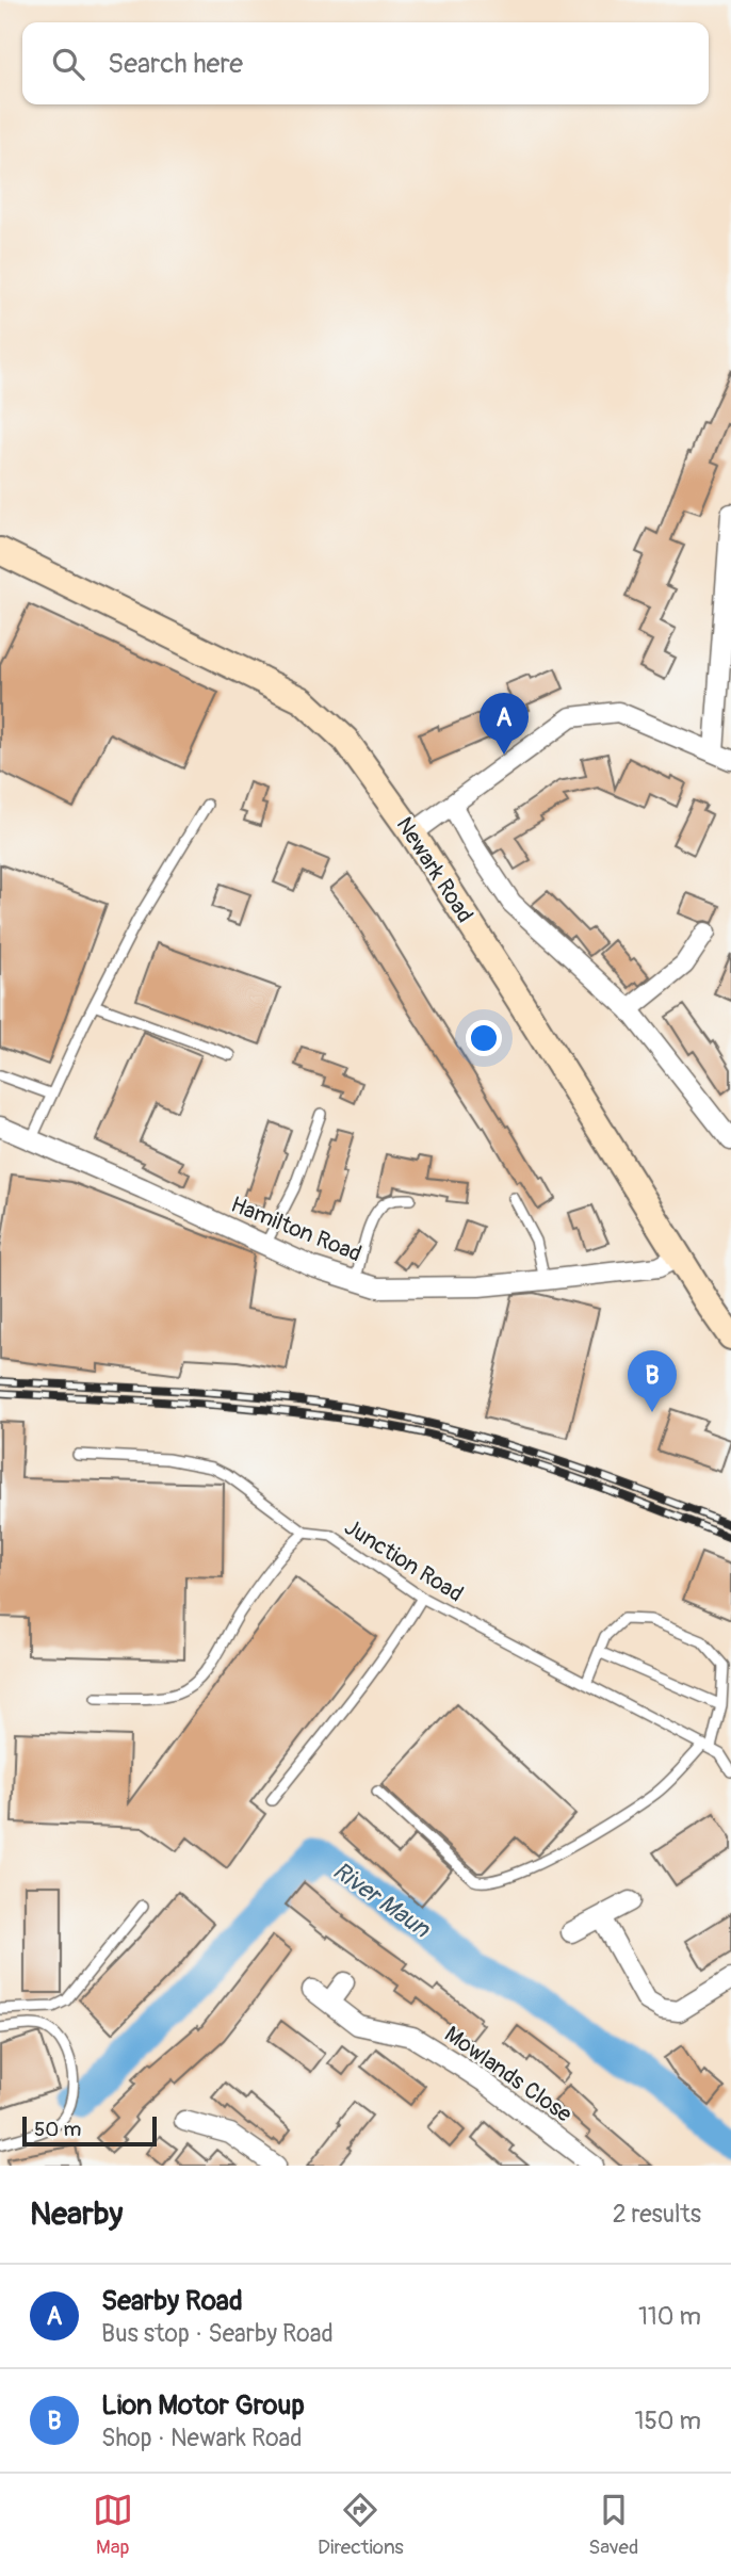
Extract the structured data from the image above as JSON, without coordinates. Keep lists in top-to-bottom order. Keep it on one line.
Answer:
{"streets":{"main road":["Newark Road"],"street":["Hamilton Road","Mowlands Close"],"lane":["Junction Road"]},"crossings":[["Newark Road","Hamilton Road"]],"water":["River Maun"],"scale_bar":"50 m","page":{"search":"Search here","pins":["A","B"],"scale":"50 m","heading":["Nearby","2 results"],"list":[{"mark":"A","name":"Searby Road","note":"Bus stop · Searby Road","value":"110 m"},{"mark":"B","name":"Lion Motor Group","note":"Shop · Newark Road","value":"150 m"}],"nav":["Map","Directions","Saved"]}}
